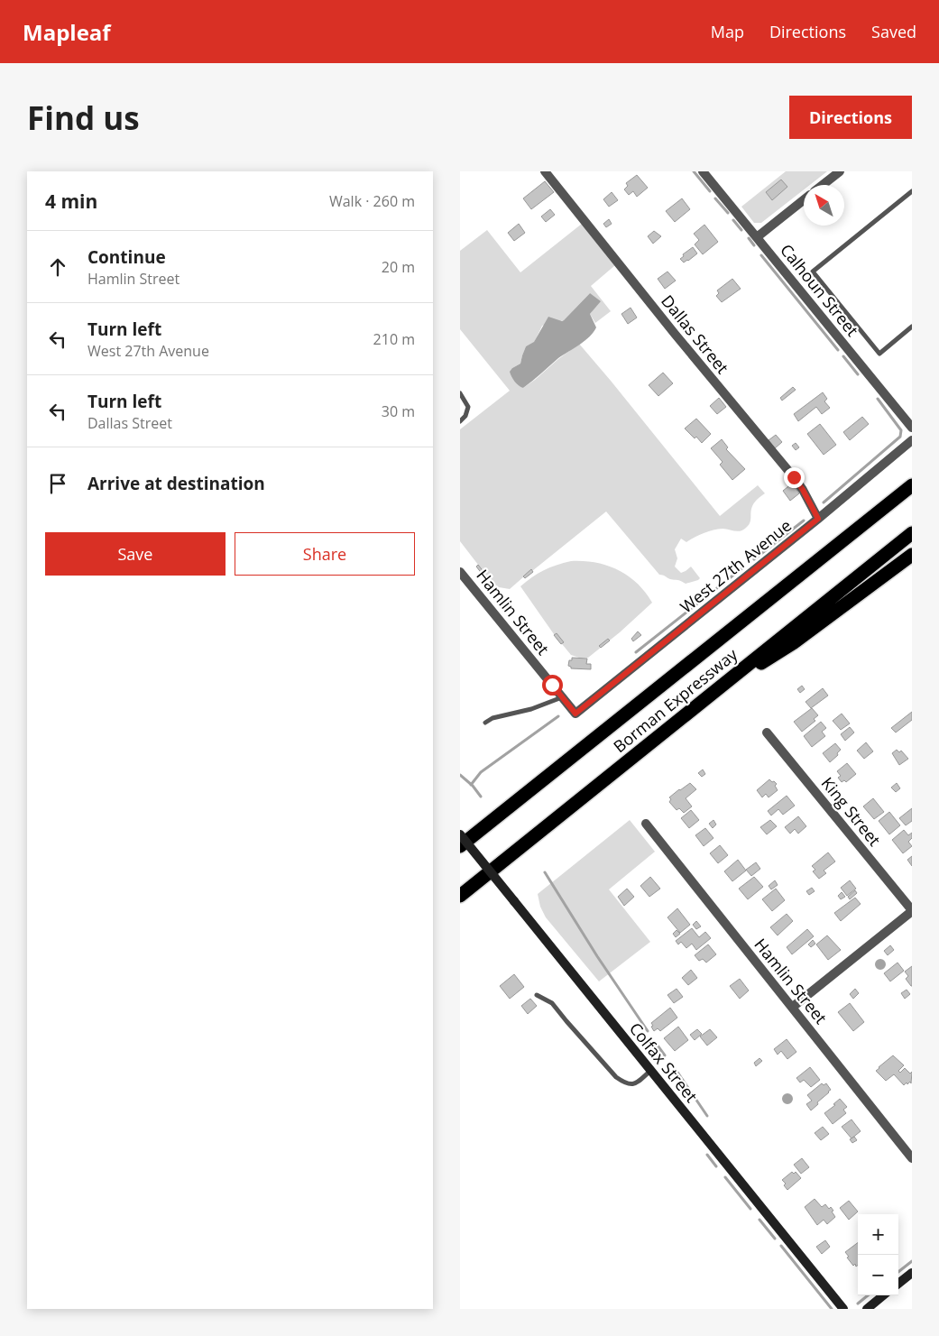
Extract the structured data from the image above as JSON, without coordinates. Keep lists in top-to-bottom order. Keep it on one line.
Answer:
{"streets":{"highway":["Borman Expressway"],"street":["Calhoun Street","Dallas Street","West 27th Avenue","Hamlin Street","King Street","Colfax Street"]},"crossings":[["Dallas Street","West 27th Avenue"],["West 27th Avenue","Hamlin Street"]],"north":"top left","page":{"header":"Mapleaf","nav":["Map","Directions","Saved"],"buttons":["Directions",["Save","Share"]],"title":"Find us","heading":["4 min","Walk · 260 m"],"list":[["Continue","Hamlin Street","20 m"],["Turn left","West 27th Avenue","210 m"],["Turn left","Dallas Street","30 m"],"Arrive at destination"],"map_buttons":["+","−"]}}
